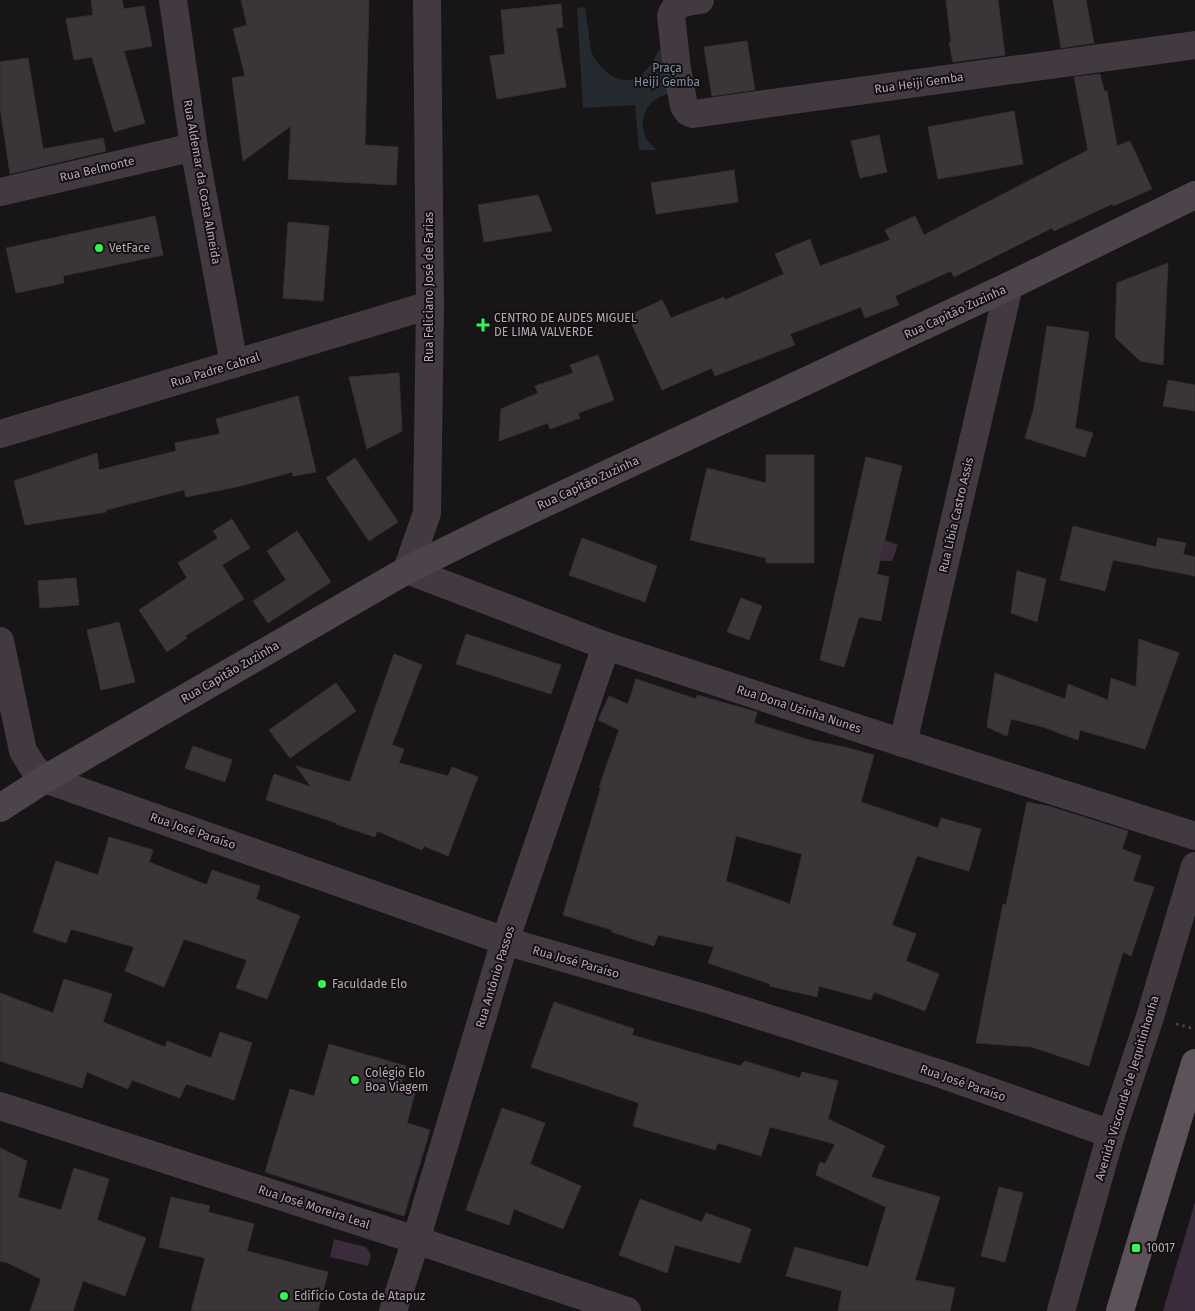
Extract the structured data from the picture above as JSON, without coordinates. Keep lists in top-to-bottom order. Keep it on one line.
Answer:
{"streets":{"main road":["Rua Capitão Zuzinha"],"street":["Rua Heiji Gemba","Rua Belmonte","Rua Aldemar da Costa Almeida","Rua Feliciano José de Farias","Rua Padre Cabral","Rua Líbia Castro Assis","Rua Dona Uzinha Nunes","Rua José Paraíso","Rua Antônio Passos","Avenida Visconde de Jequitinhonha","Rua José Moreira Leal"]},"crossings":[["Rua Belmonte","Rua Aldemar da Costa Almeida"],["Rua Aldemar da Costa Almeida","Rua Padre Cabral"],["Rua Feliciano José de Farias","Rua Capitão Zuzinha"],["Rua Feliciano José de Farias","Rua Padre Cabral"],["Rua Feliciano José de Farias","Rua Dona Uzinha Nunes"],["Rua Capitão Zuzinha","Rua Líbia Castro Assis"],["Rua Capitão Zuzinha","Rua Dona Uzinha Nunes"],["Rua Capitão Zuzinha","Rua José Paraíso"],["Rua Líbia Castro Assis","Rua Dona Uzinha Nunes"],["Rua Dona Uzinha Nunes","Rua Antônio Passos"],["Rua José Paraíso","Rua Antônio Passos"],["Rua José Paraíso","Avenida Visconde de Jequitinhonha"],["Rua Antônio Passos","Rua José Moreira Leal"]],"parks":["Praça Heiji Gemba"],"places":{"other":["VetFace","Faculdade Elo","Colégio Elo Boa Viagem","Edifício Costa de Atapuz"],"health":["CENTRO DE AUDES MIGUEL DE LIMA VALVERDE"],"transit":["10017"]}}
